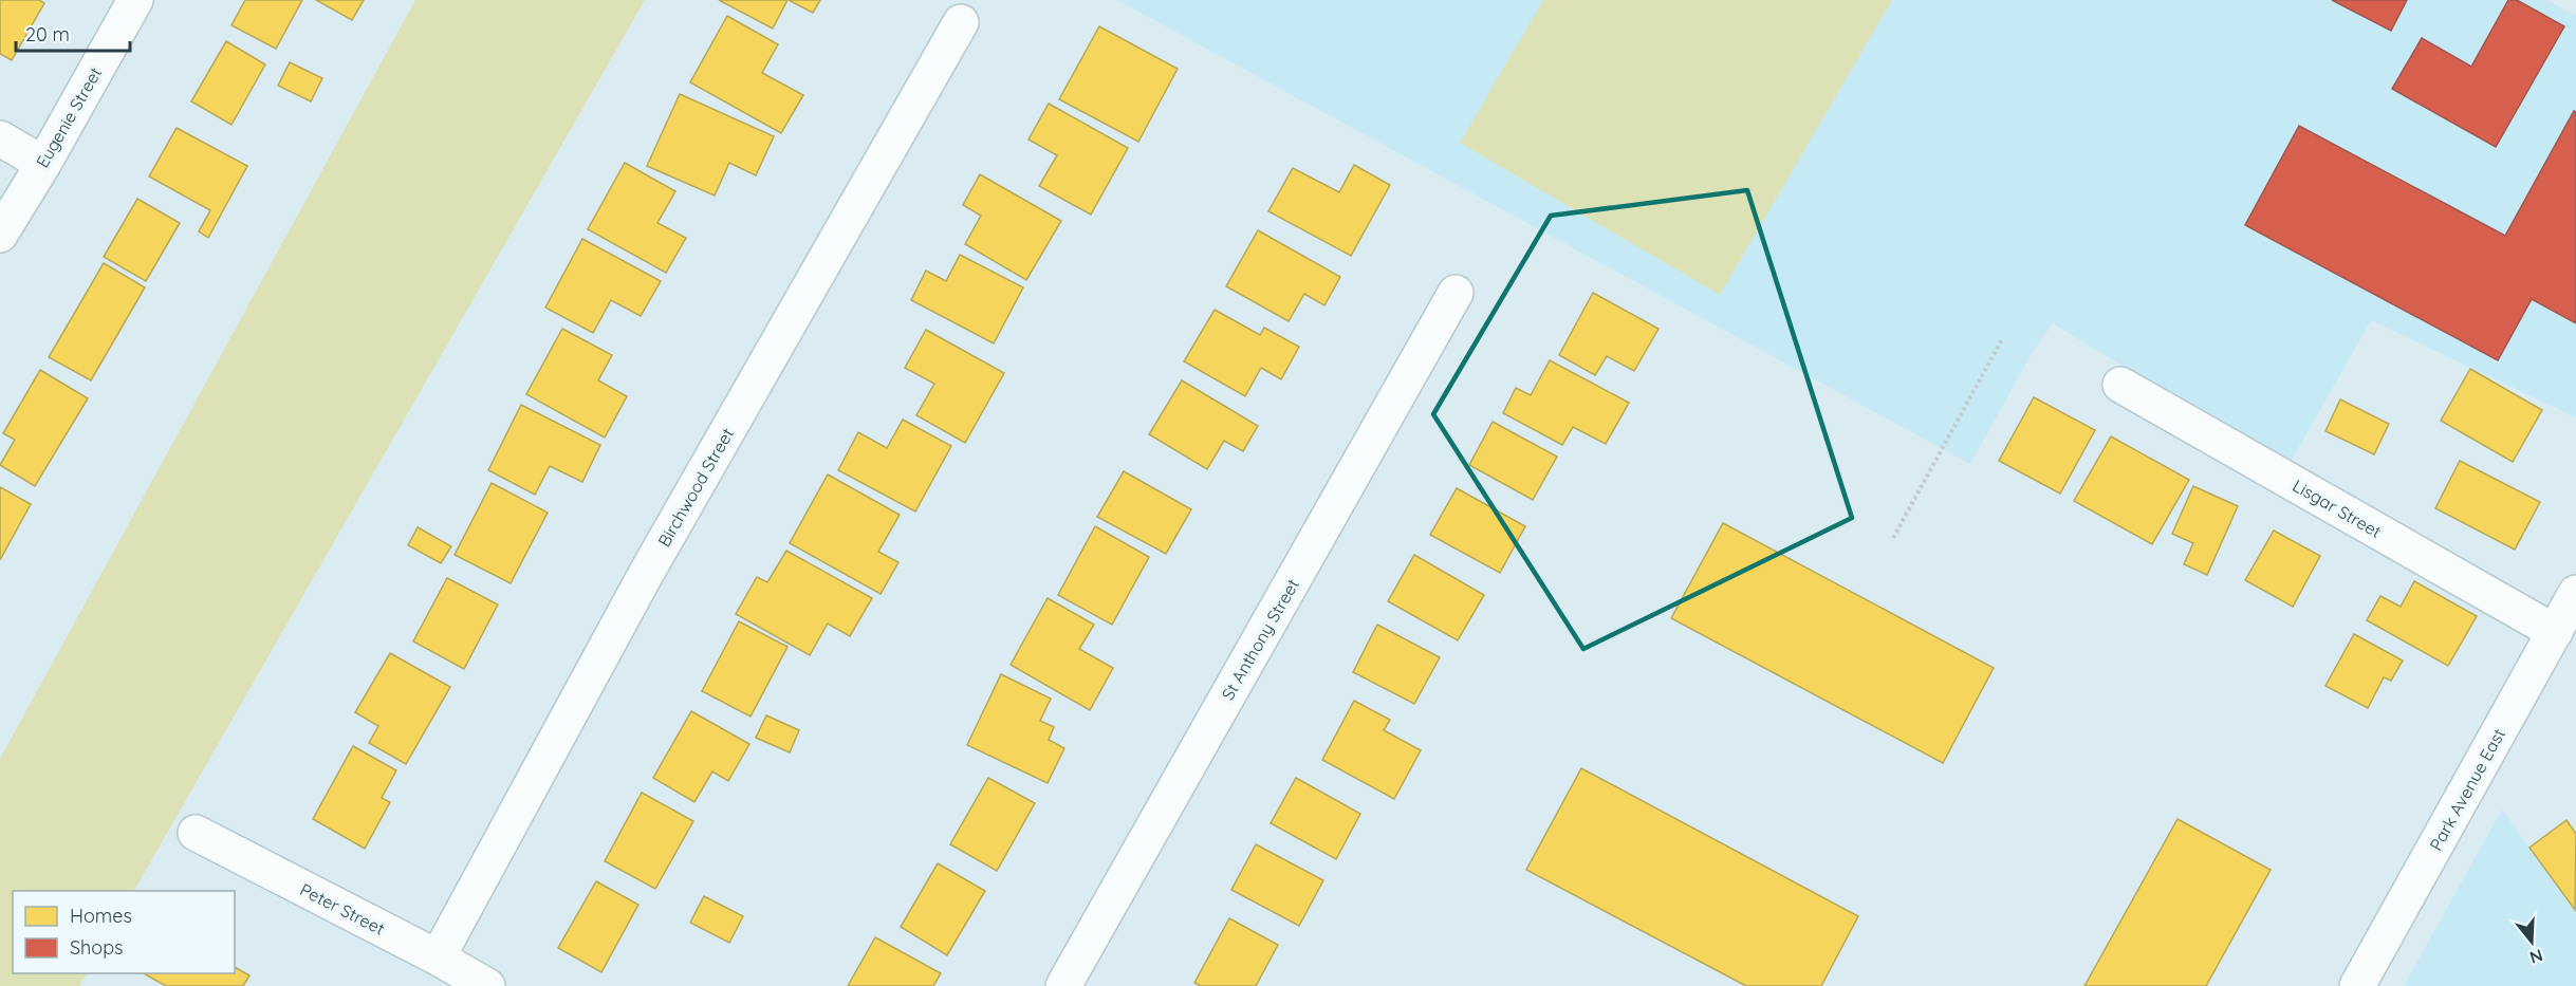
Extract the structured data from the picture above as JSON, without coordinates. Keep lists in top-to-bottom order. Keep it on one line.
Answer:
{"streets":{"street":["Eugenie Street","Birchwood Street","Lisgar Street","St Anthony Street","Park Avenue East","Peter Street"]},"crossings":[["Birchwood Street","Peter Street"],["Lisgar Street","Park Avenue East"]],"legend":["Homes","Shops"],"scale_bar":"20 m","north":"bottom"}
